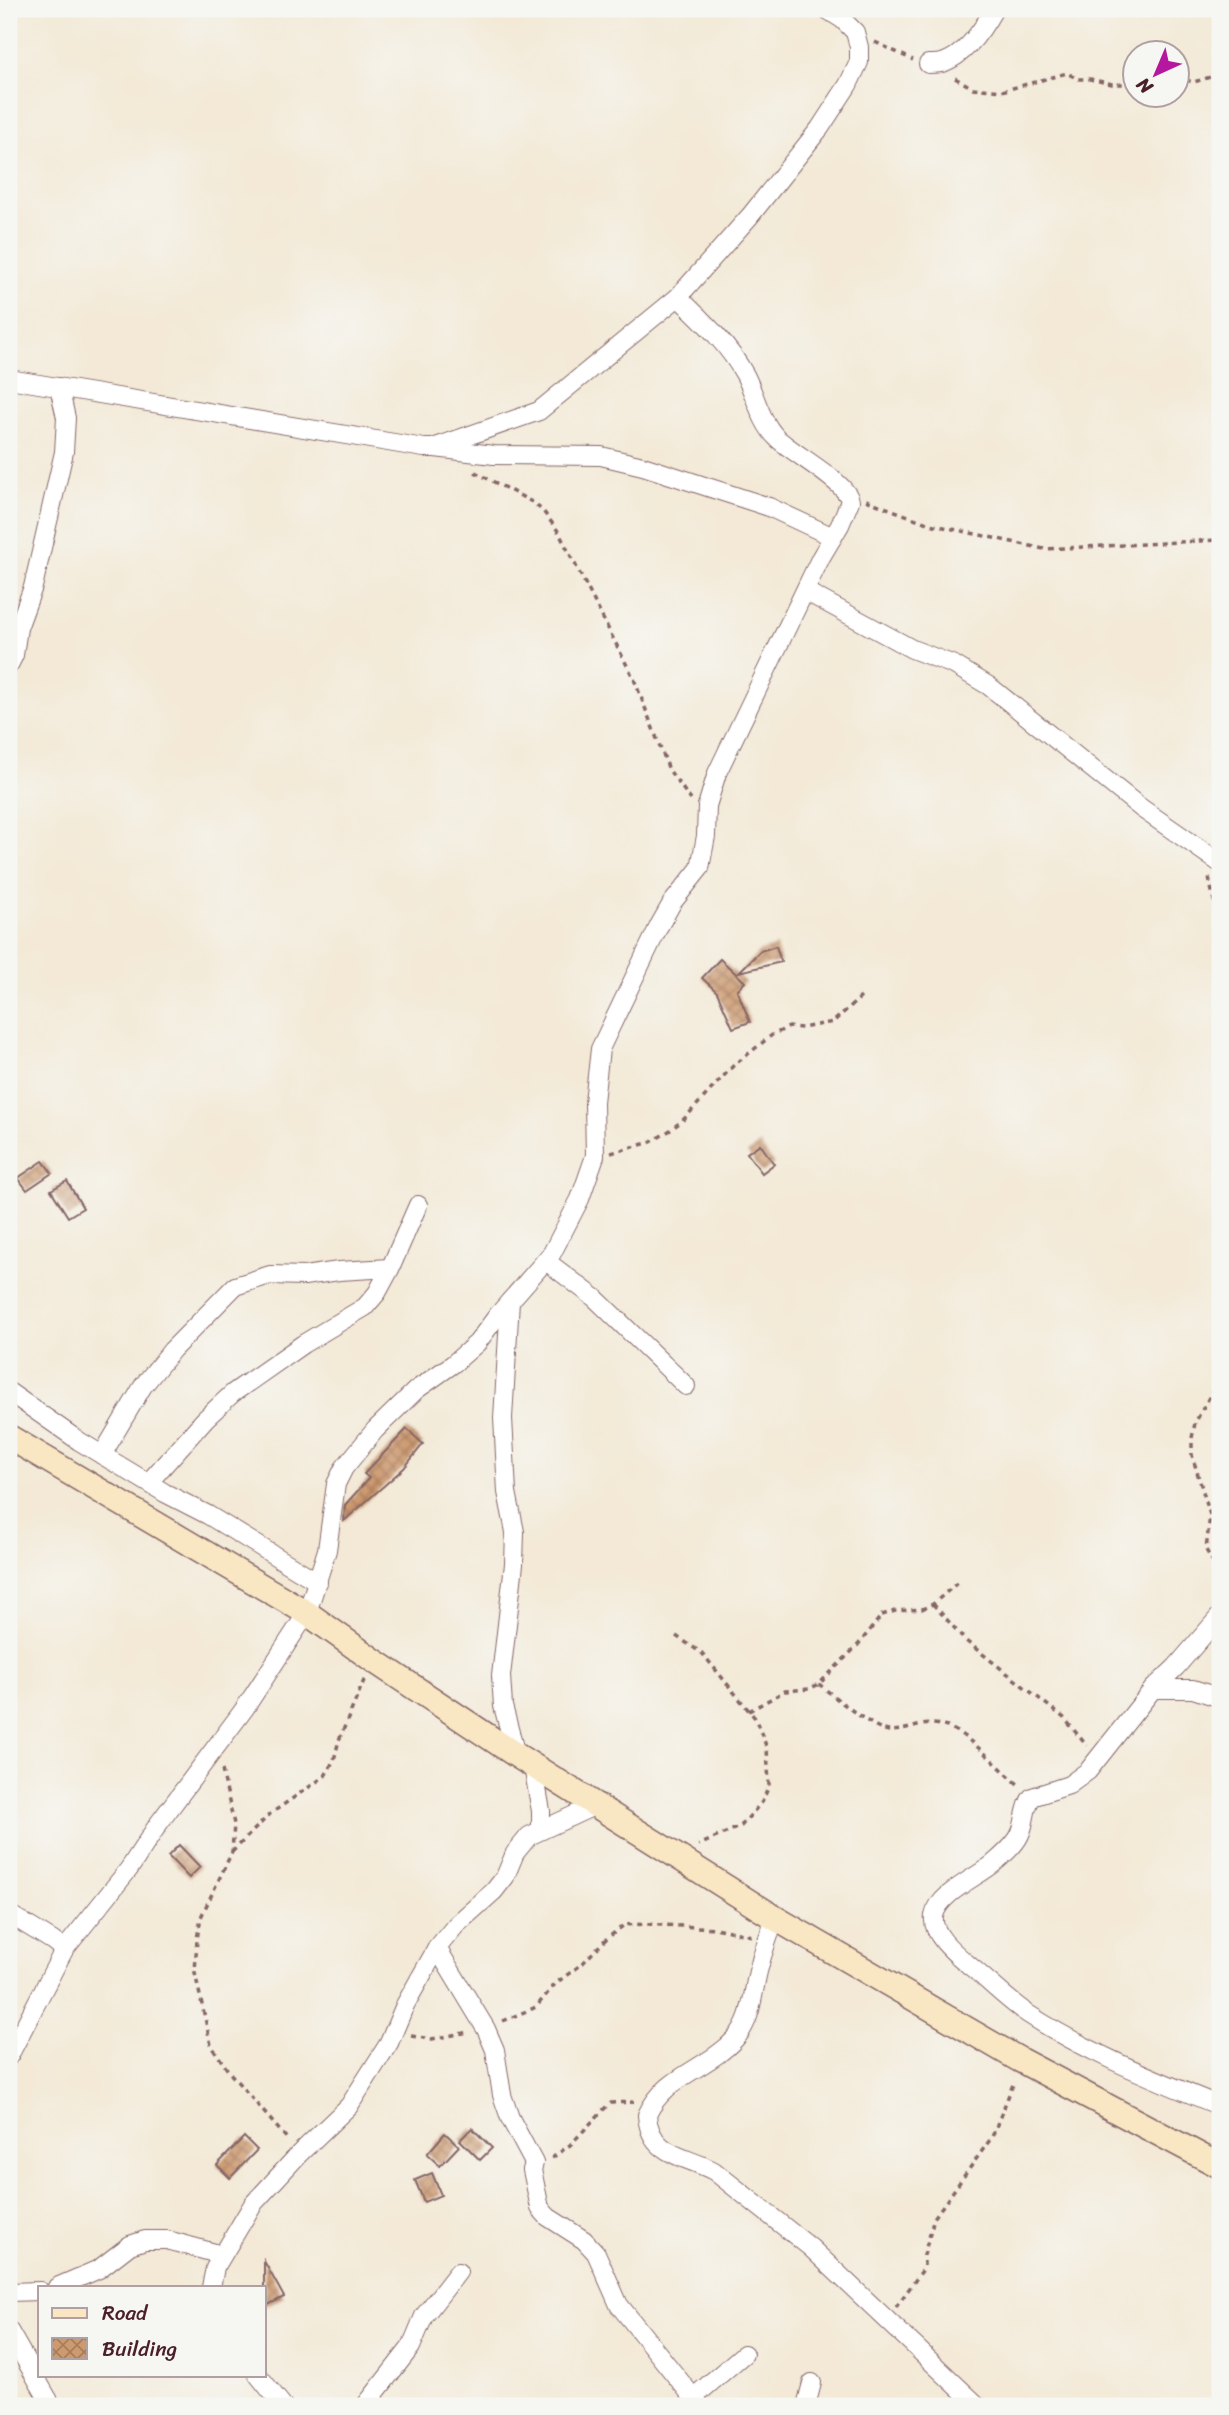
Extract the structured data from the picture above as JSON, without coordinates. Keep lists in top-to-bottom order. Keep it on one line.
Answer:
{"legend":["Road","Building"],"north":"bottom left"}
